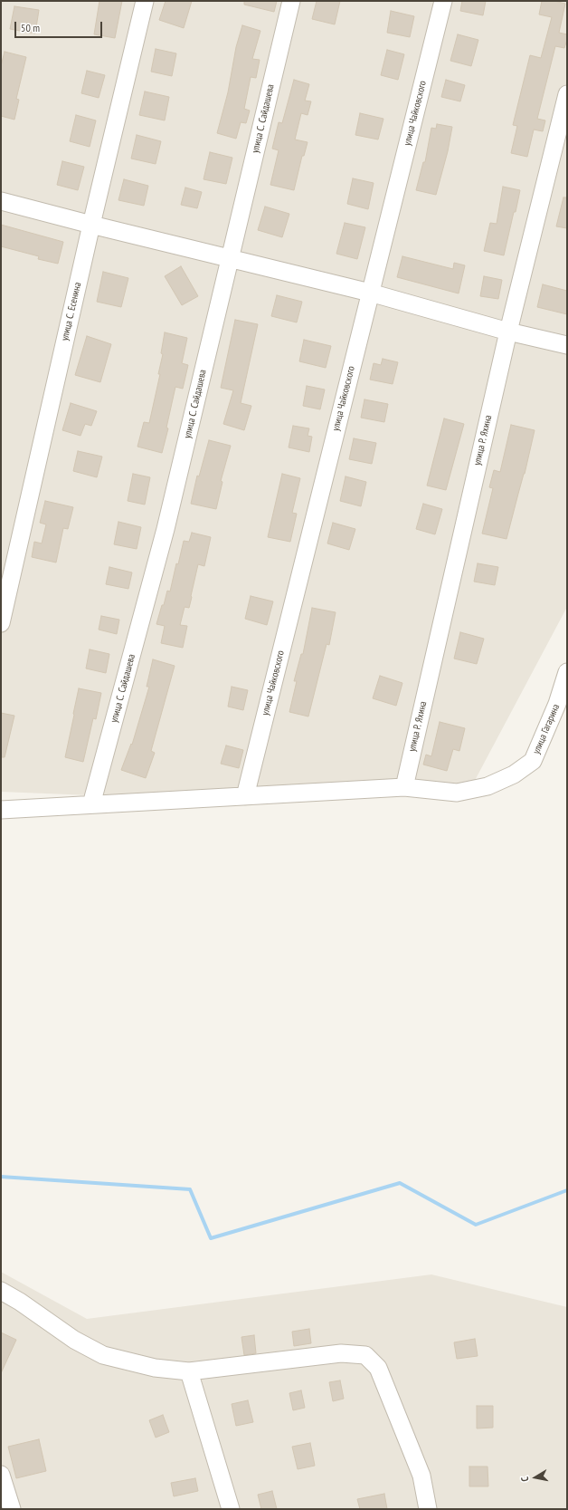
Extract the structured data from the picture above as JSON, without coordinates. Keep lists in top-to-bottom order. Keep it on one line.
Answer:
{"streets":{"street":["улица Чайковского","улица С. Сайдашева","улица С. Есенина","улица Р. Яхина","улица Гагарина"]},"crossings":[["улица Чайковского","улица Гагарина"],["улица С. Сайдашева","улица Гагарина"],["улица Р. Яхина","улица Гагарина"]],"scale_bar":"50 m","north":"left"}
